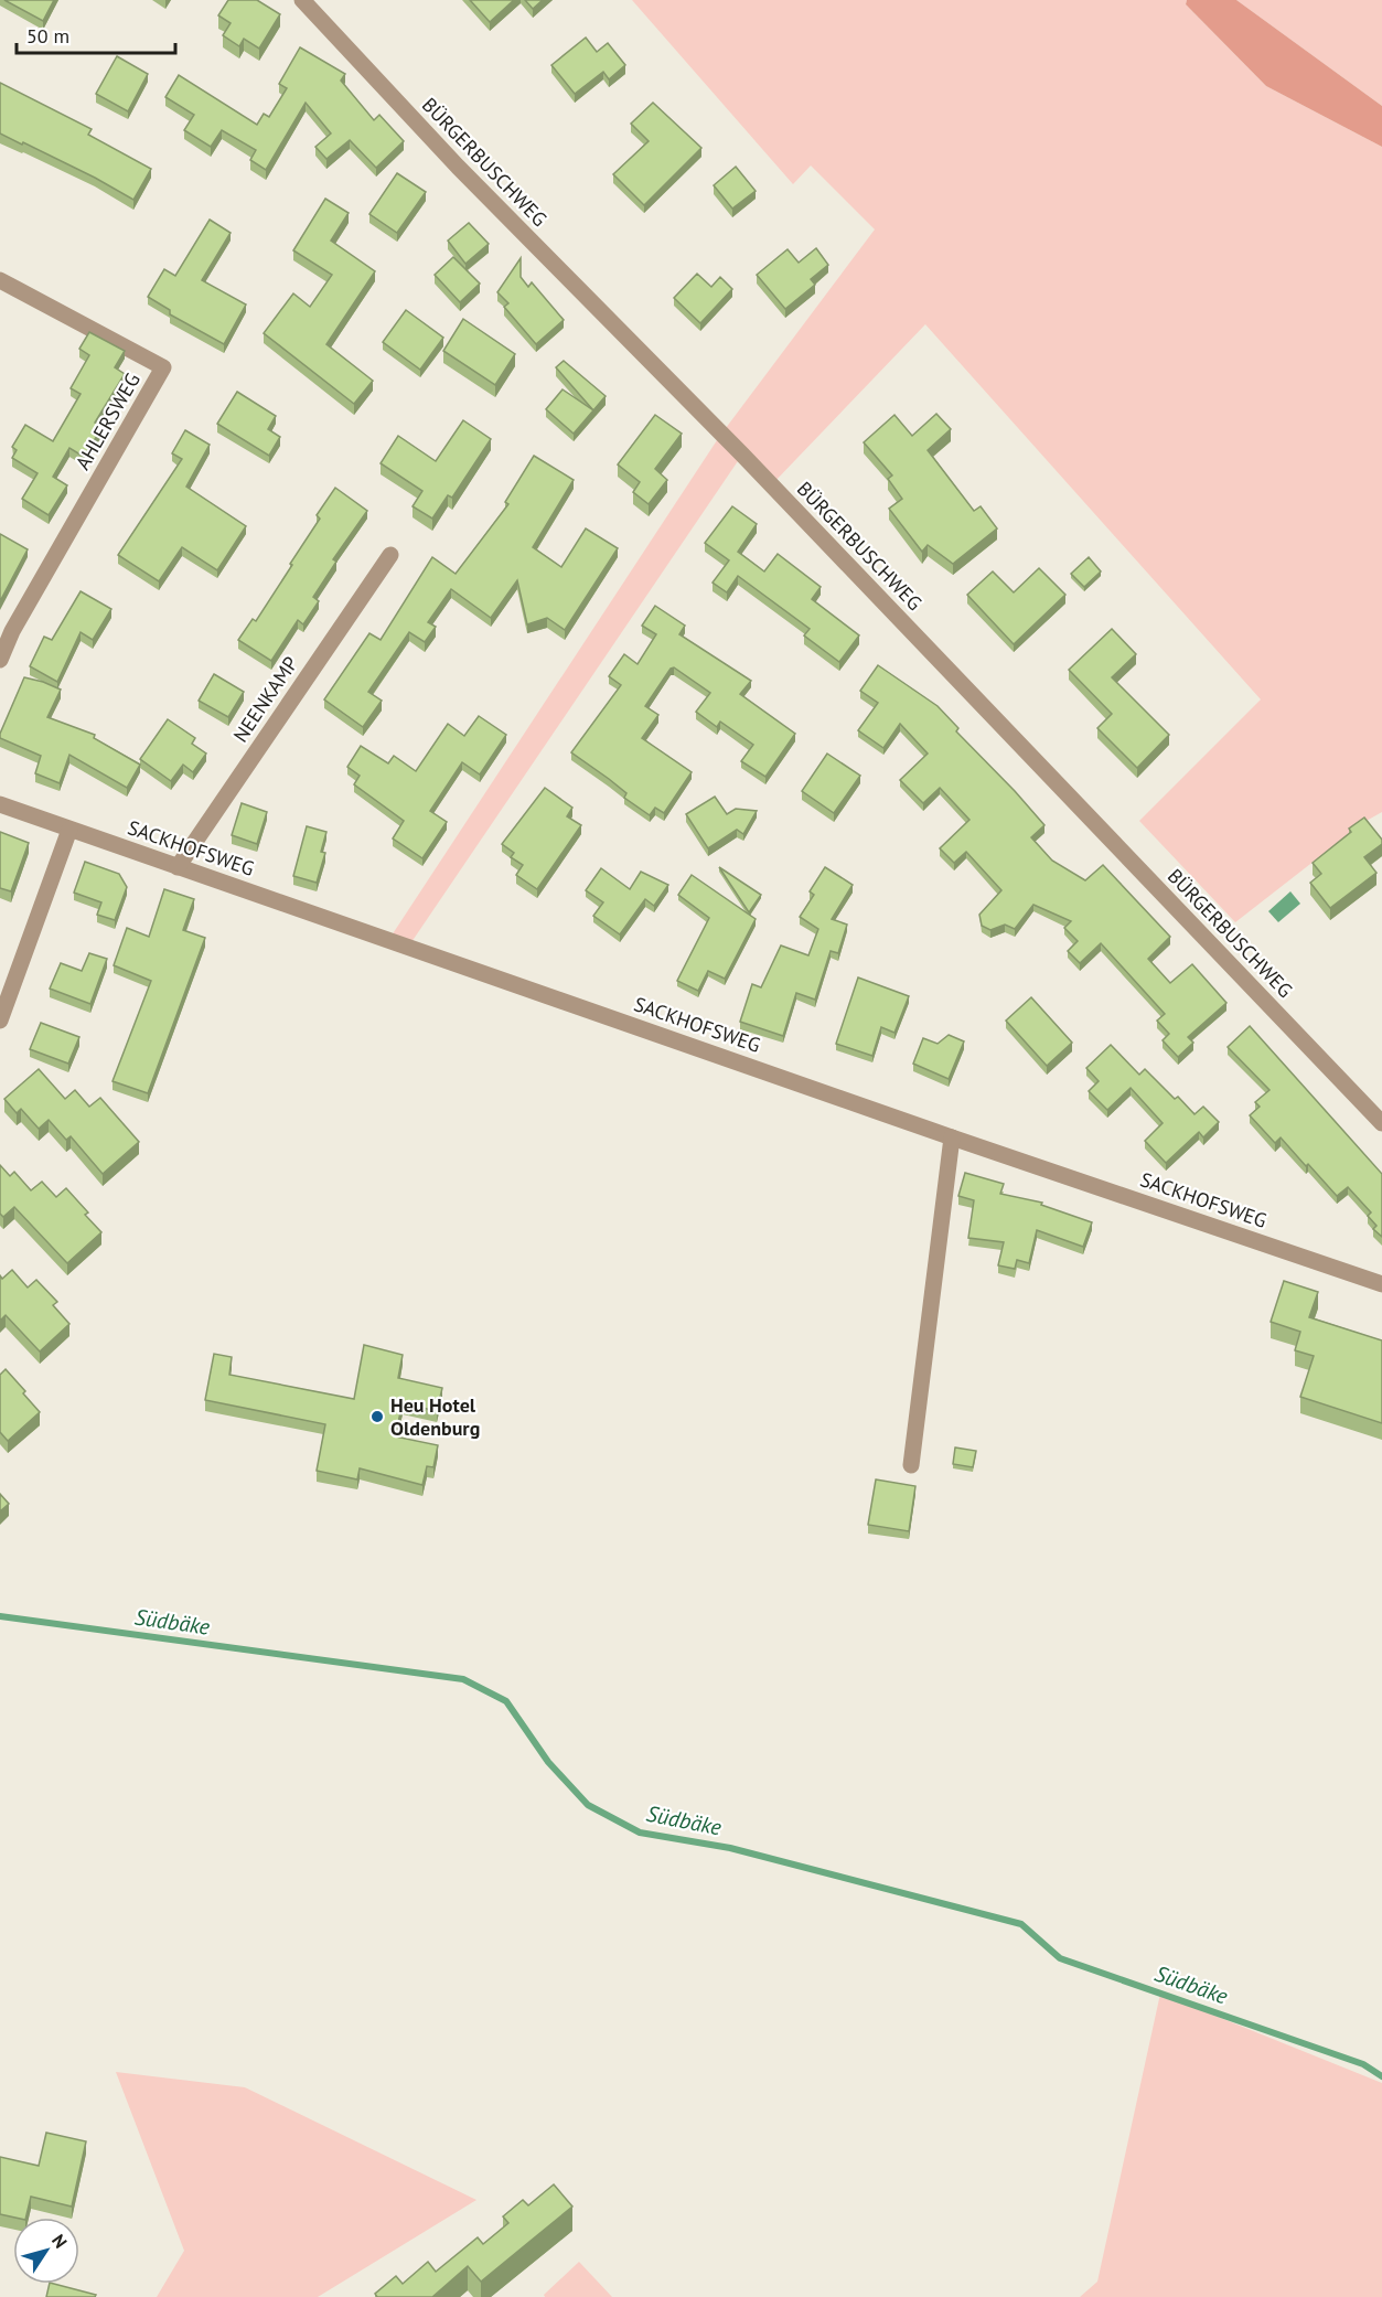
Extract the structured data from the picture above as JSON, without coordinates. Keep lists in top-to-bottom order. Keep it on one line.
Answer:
{"streets":{"street":["BÜRGERBUSCHWEG","AHLERSWEG","NEENKAMP","SACKHOFSWEG"]},"crossings":[["NEENKAMP","SACKHOFSWEG"]],"water":["Südbäke"],"places":["Heu Hotel Oldenburg"],"scale_bar":"50 m","north":"top right"}
